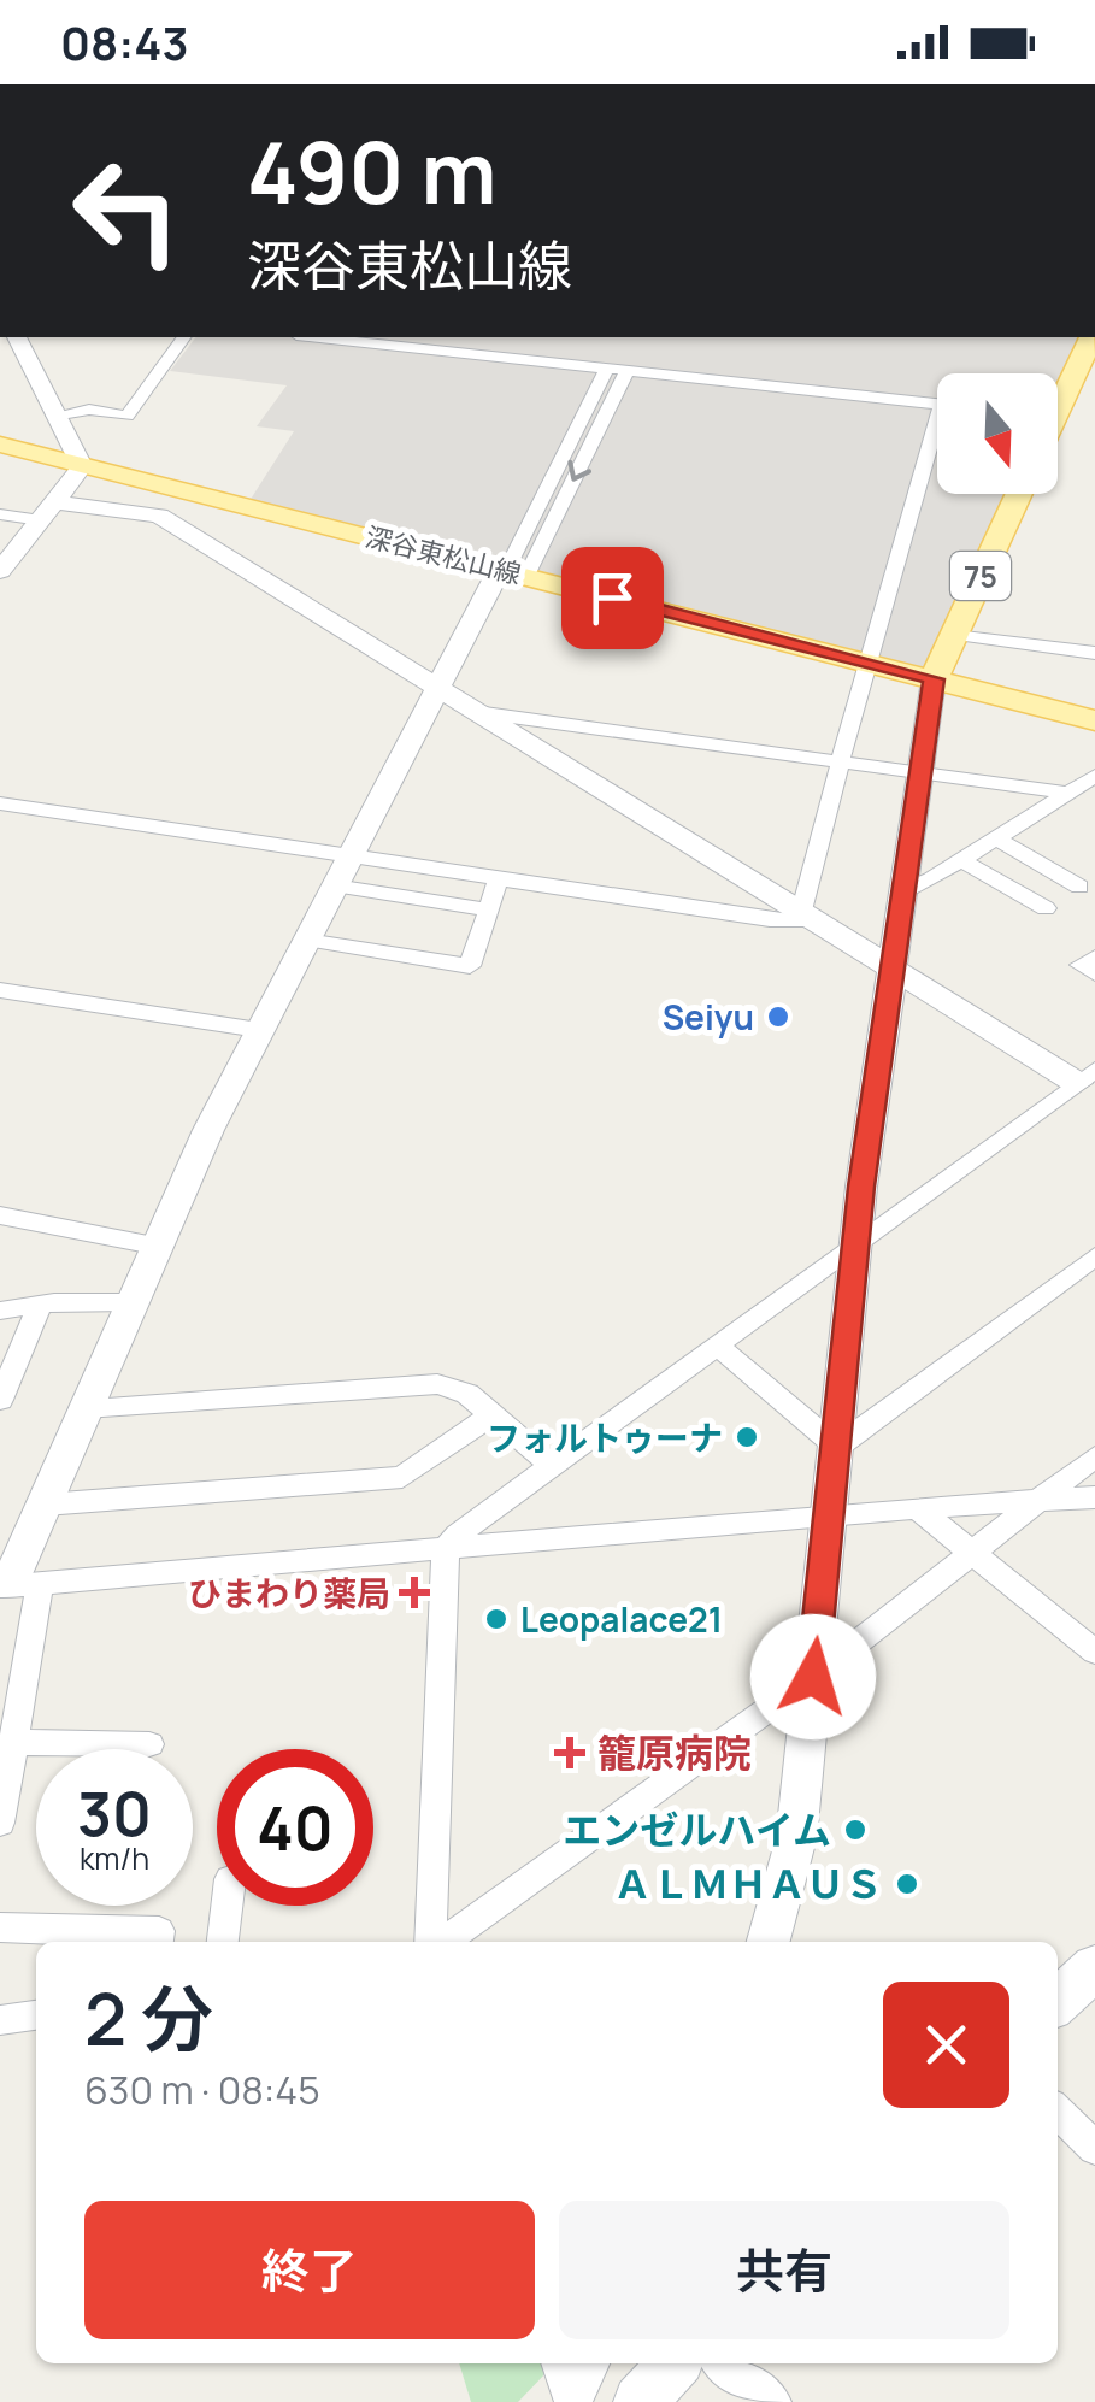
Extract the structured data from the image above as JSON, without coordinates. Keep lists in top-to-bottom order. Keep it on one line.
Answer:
{"streets":{"main road":["深谷東松山線","75"]},"crossings":[["深谷東松山線","75"]],"places":{"other":["Seiyu","フォルトゥーナ","Leopalace21","エンゼルハイム","ＡＬＭＨＡＵＳ"],"health":["ひまわり薬局","籠原病院"]},"north":"bottom","page":{"status":"08:43","turn":["490 m","深谷東松山線"],"speed":"30 km/h","limit":"40","heading":["2 分","630 m · 08:45"],"buttons":["終了","共有"]}}
